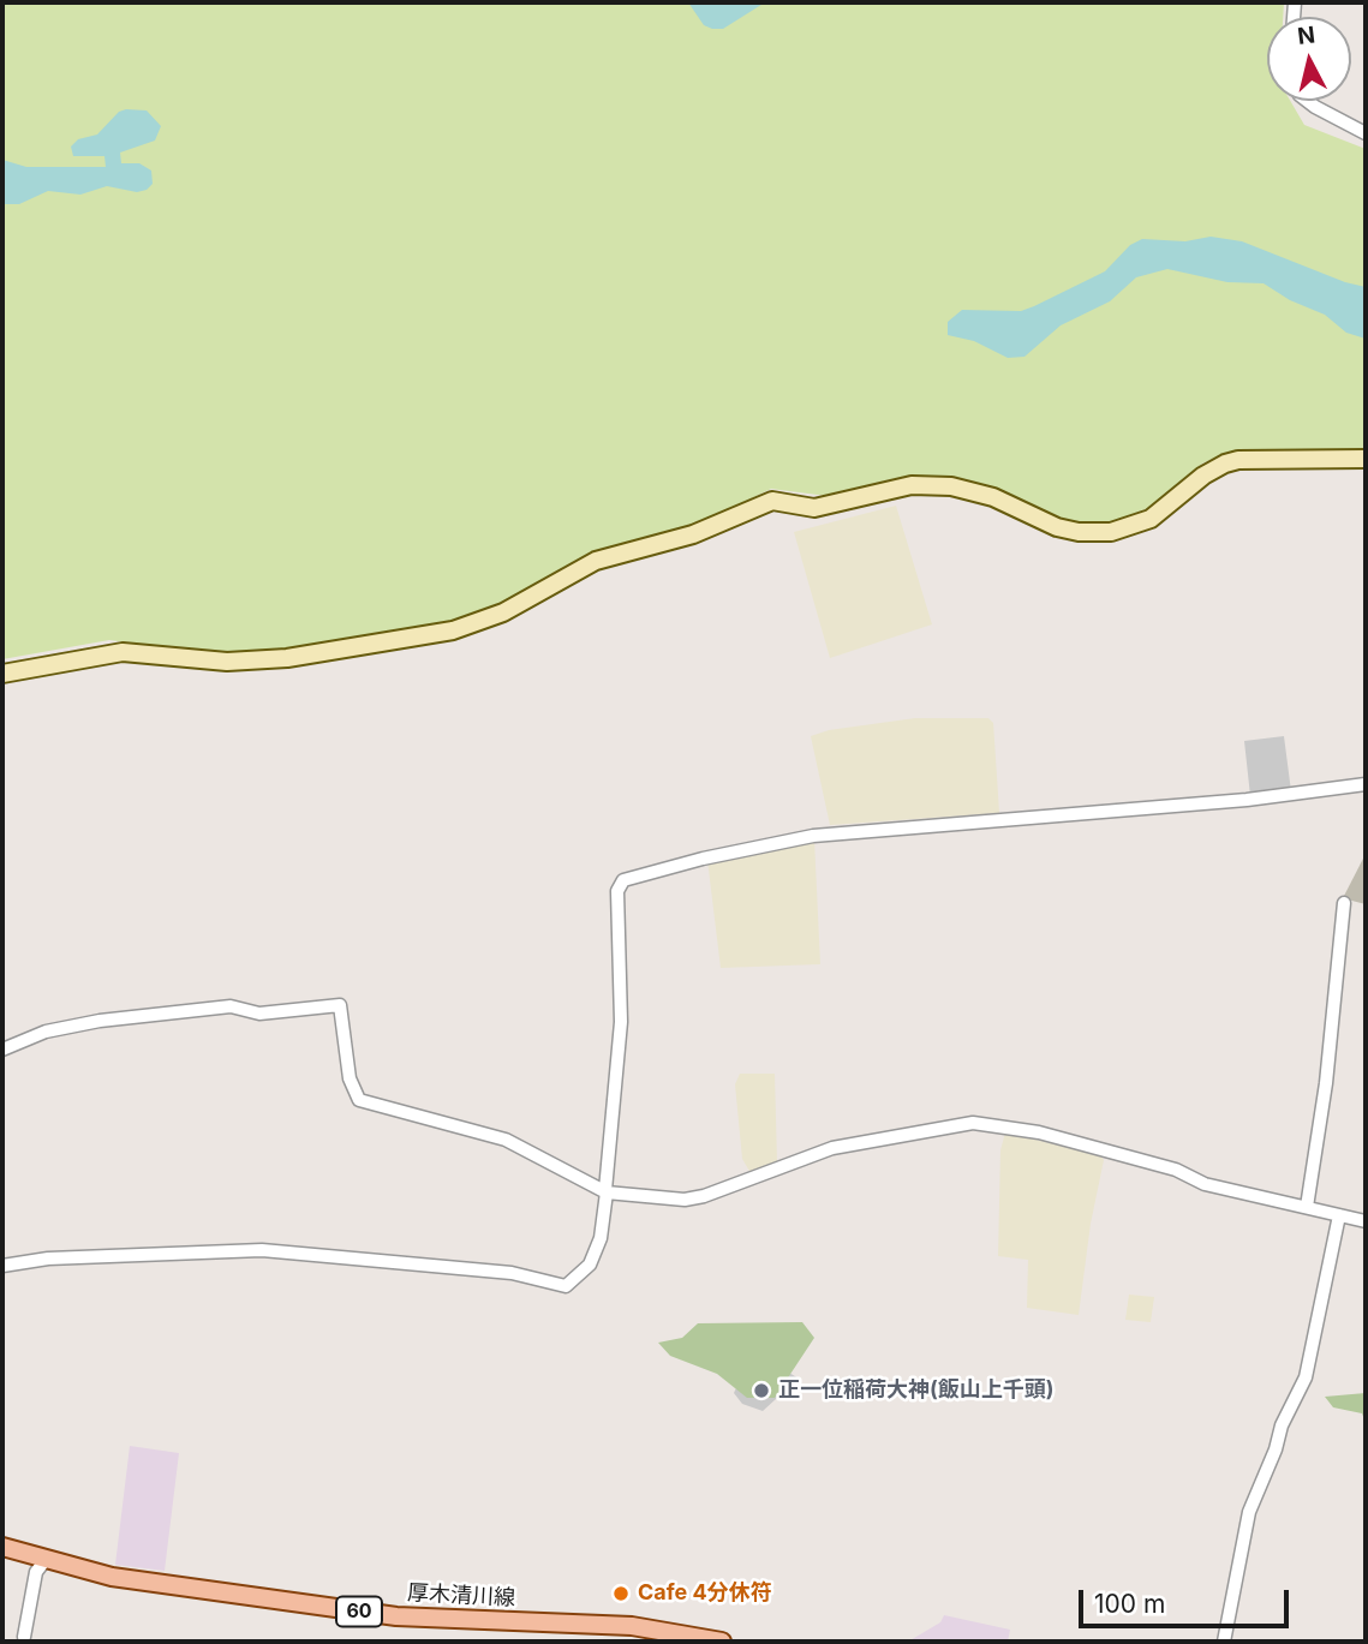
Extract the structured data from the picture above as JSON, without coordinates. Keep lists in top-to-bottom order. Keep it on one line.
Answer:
{"streets":{"main road":["厚木清川線","60"]},"places":["正一位稲荷大神(飯山上千頭)","Cafe 4分休符"],"scale_bar":"100 m","north":"top"}
